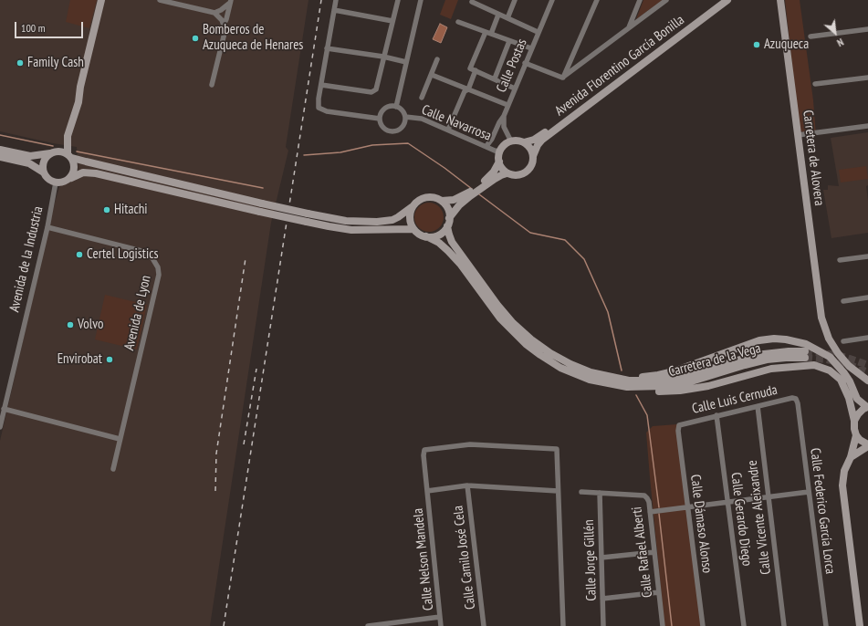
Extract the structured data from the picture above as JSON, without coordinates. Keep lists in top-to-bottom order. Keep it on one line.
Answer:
{"streets":{"main road":["Avenida Florentino García Bonilla","Carretera de Alovera","Carretera de la Vega"],"street":["Calle Postas","Calle Navarrosa","Avenida de la Industria","Avenida de Lyon","Calle Luis Cernuda","Calle Federico García Lorca","Calle Vicente Aleixandre","Calle Gerardo Diego","Calle Dámaso Alonso","Calle Rafael Alberti","Calle Camilo José Cela","Calle Nelson Mandela","Calle Jorge Gillén"]},"crossings":[["Calle Postas","Avenida Florentino García Bonilla"],["Calle Postas","Calle Navarrosa"],["Avenida Florentino García Bonilla","Calle Navarrosa"],["Avenida de la Industria","Avenida de Lyon"],["Calle Luis Cernuda","Calle Federico García Lorca"],["Calle Luis Cernuda","Calle Vicente Aleixandre"],["Calle Luis Cernuda","Calle Gerardo Diego"],["Calle Luis Cernuda","Calle Dámaso Alonso"],["Calle Rafael Alberti","Calle Jorge Gillén"]],"places":["Bomberos de Azuqueca de Henares","Azuqueca","Family Cash","Hitachi","Certel Logistics","Volvo","Envirobat"],"scale_bar":"100 m","north":"bottom right"}
